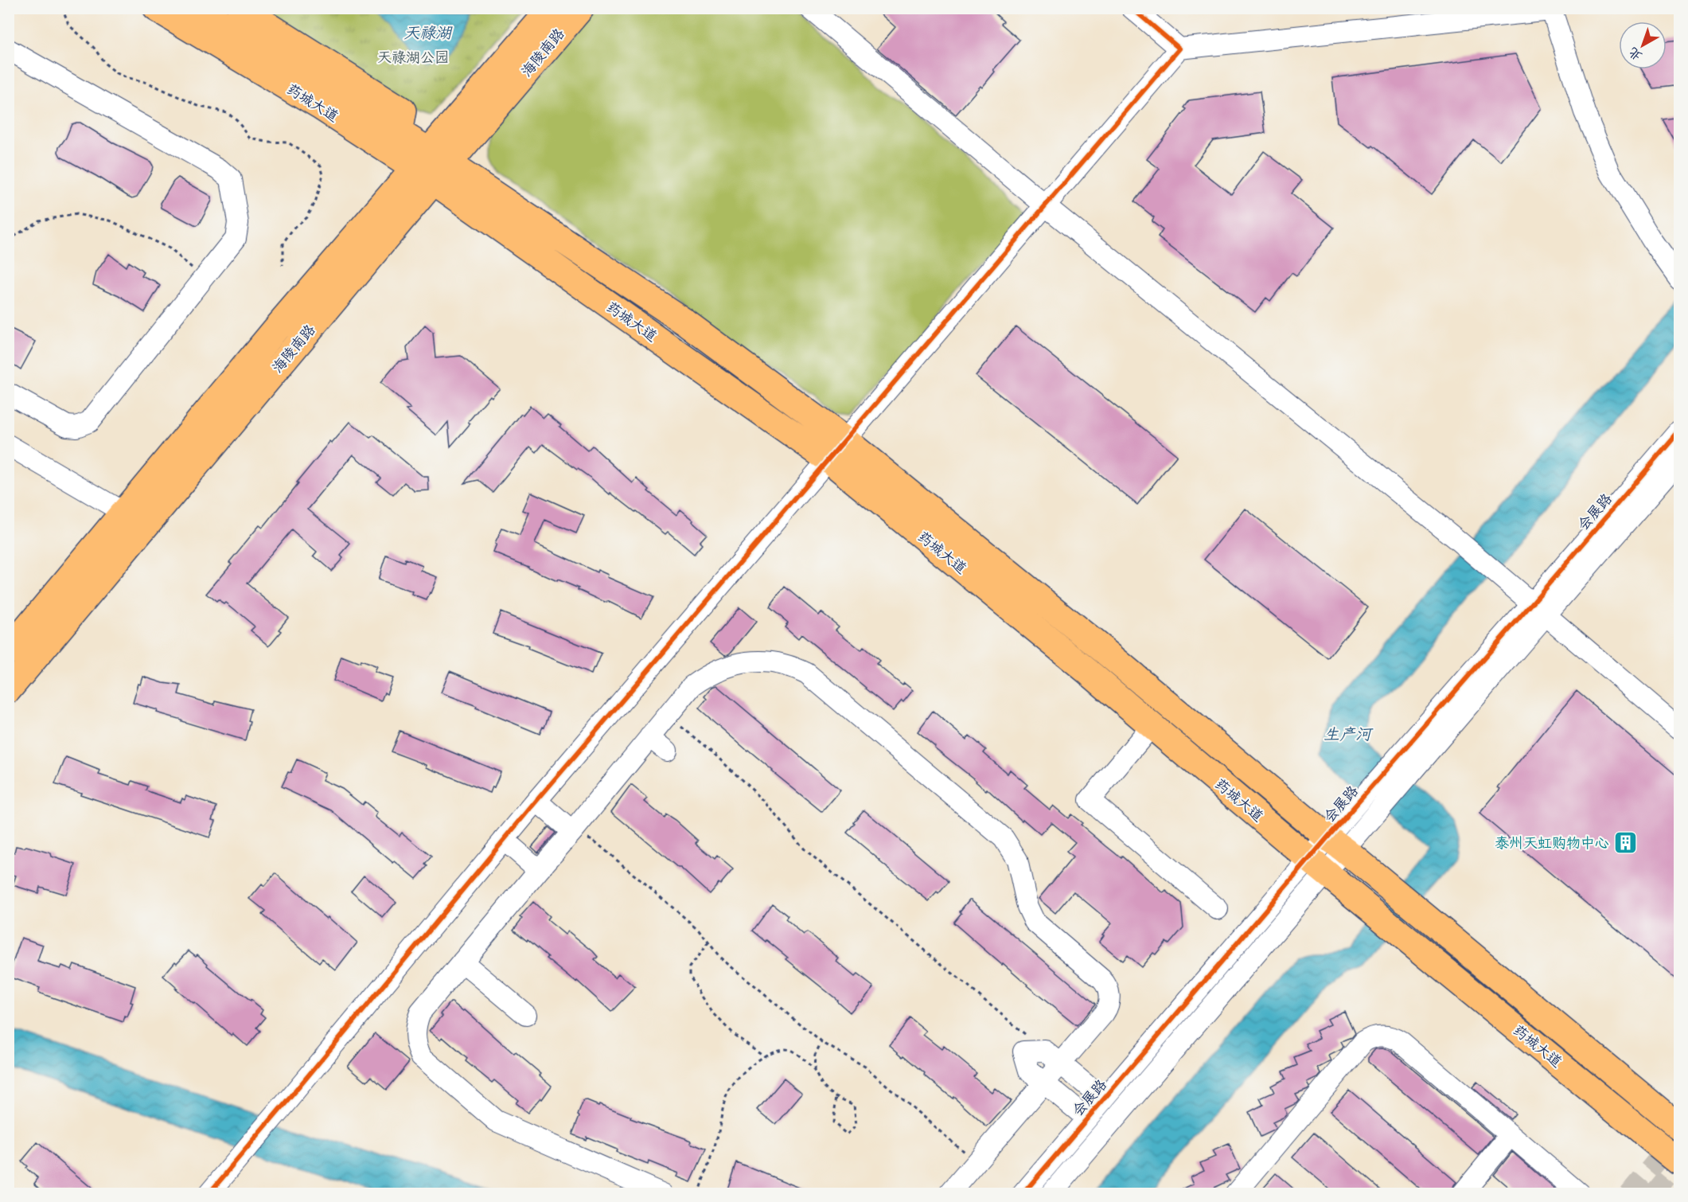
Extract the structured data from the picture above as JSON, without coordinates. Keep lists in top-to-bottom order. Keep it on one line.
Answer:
{"streets":{"main road":["海陵南路","药城大道"],"street":["会展路"]},"crossings":[["海陵南路","药城大道"],["药城大道","会展路"]],"water":["天禄湖","生产河"],"parks":["天禄湖公园"],"places":{"building":["泰州天虹购物中心"]},"north":"bottom left"}
